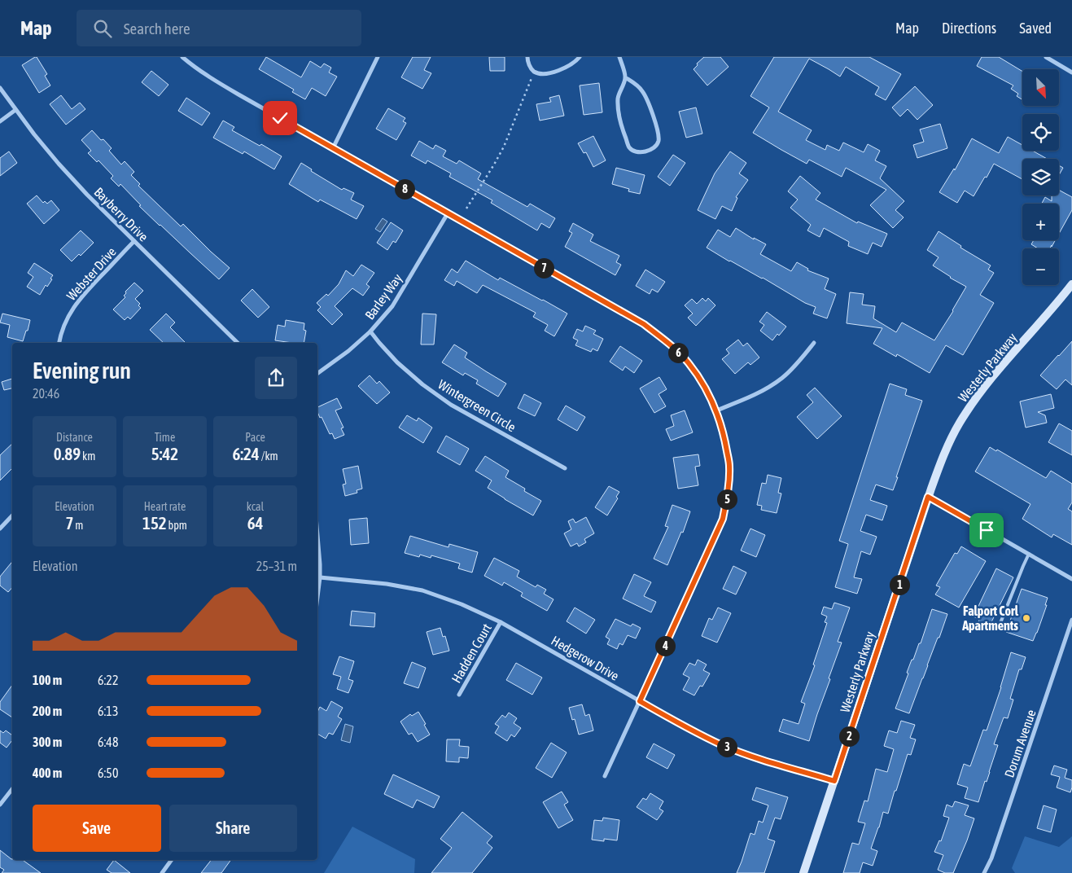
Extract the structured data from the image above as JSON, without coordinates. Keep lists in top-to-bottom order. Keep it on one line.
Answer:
{"streets":{"main road":["Westerly Parkway"],"street":["Bayberry Drive","Webster Drive","Barley Way","Wintergreen Circle","Hadden Court","Hedgerow Drive","Dorum Avenue"]},"crossings":[["Bayberry Drive","Webster Drive"],["Barley Way","Wintergreen Circle"],["Westerly Parkway","Hedgerow Drive"],["Hadden Court","Hedgerow Drive"]],"places":["Falport Corl Apartments"],"north":"bottom right","page":{"header":"Map","search":"Search here","nav":["Map","Directions","Saved"],"map_buttons":["+","−"],"pins":["8","7","6","5","1","4","2","3"],"heading":["Evening run","20:46"],"stats":[["Distance","0.89 km"],["Time","5:42"],["Pace","6:24 /km"],["Elevation","7 m"],["Heart rate","152 bpm"],["kcal","64"]],"chart":["Elevation","25–31 m"],"list":[{"name":"100 m","note":"6:22"},{"name":"200 m","note":"6:13"},{"name":"300 m","note":"6:48"},{"name":"400 m","note":"6:50"}],"buttons":["Save","Share"]}}
